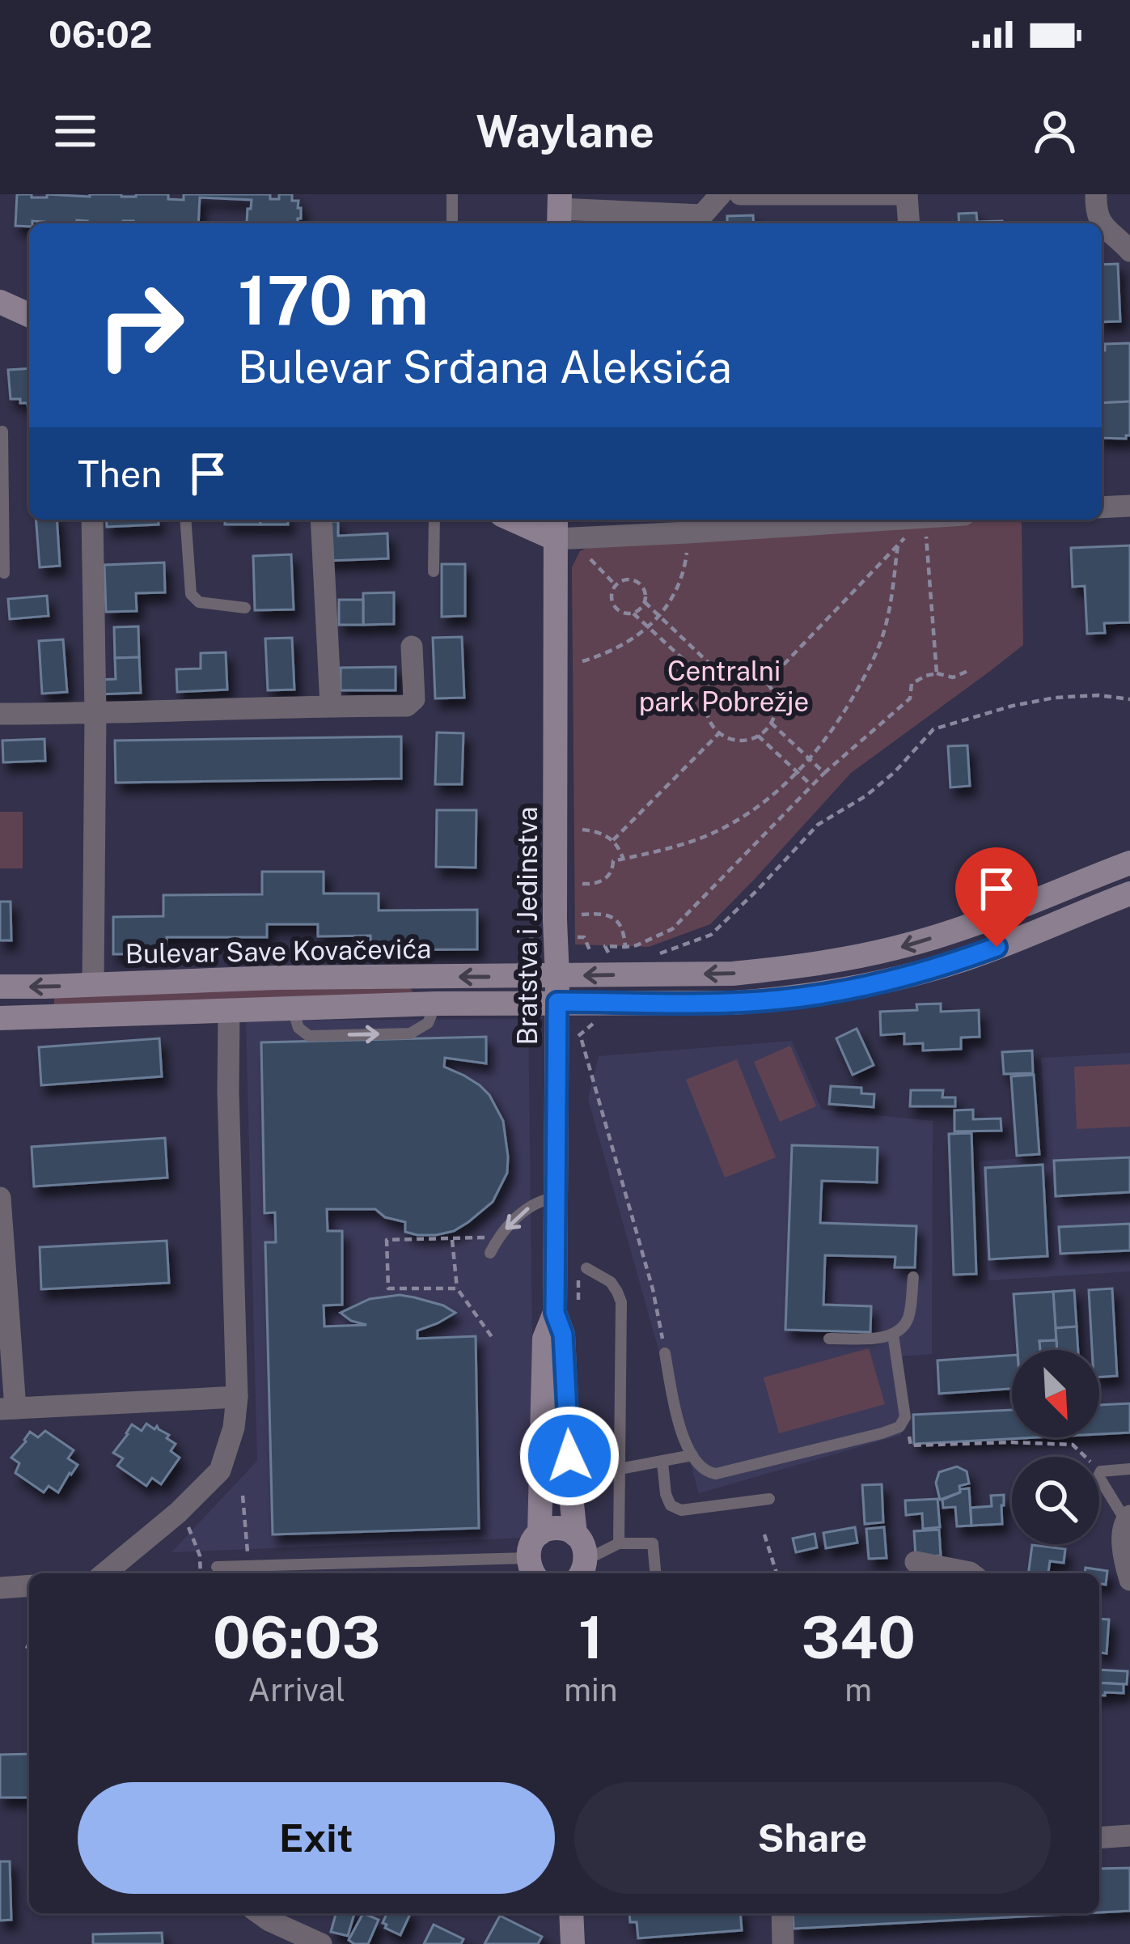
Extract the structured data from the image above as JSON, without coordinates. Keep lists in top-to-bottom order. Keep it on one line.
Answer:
{"streets":{"main road":["Bratstva i Jedinstva","Bulevar Save Kovačevića"]},"crossings":[["Bratstva i Jedinstva","Bulevar Save Kovačevića"]],"parks":["Centralni park Pobrežje"],"north":"bottom right","page":{"status":"06:02","header":"Waylane","turn":["170 m","Bulevar Srđana Aleksića"],"then":"Then","eta":["06:03","Arrival","1","min","340","m"],"buttons":["Exit","Share"]}}
